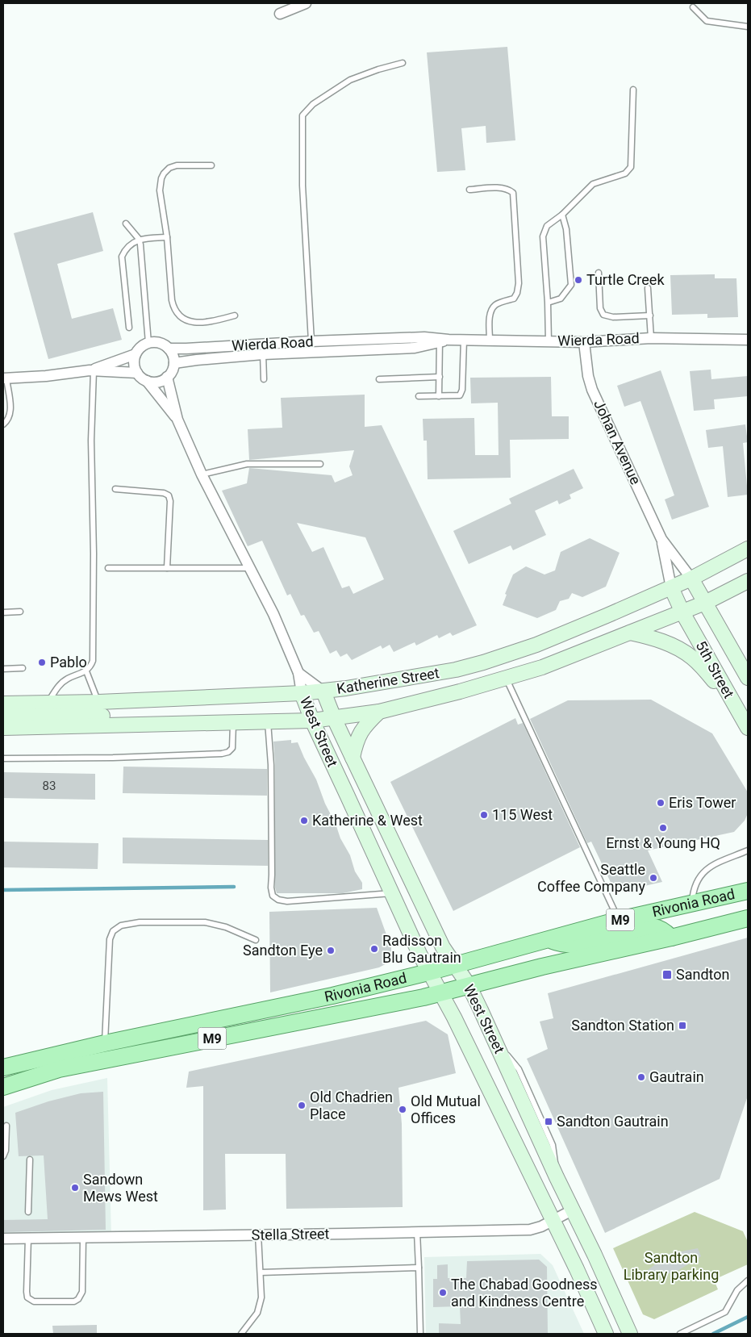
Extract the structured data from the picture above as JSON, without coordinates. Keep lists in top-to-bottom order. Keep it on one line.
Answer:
{"streets":{"main road":["5th Street","Katherine Street","West Street","Rivonia Road","M9"],"street":["Wierda Road","Johan Avenue","Stella Street"]},"crossings":[["Wierda Road","Johan Avenue"],["Wierda Road","West Street"],["Johan Avenue","5th Street"],["Johan Avenue","Katherine Street"],["5th Street","Katherine Street"],["Katherine Street","West Street"],["West Street","Rivonia Road"],["West Street","Stella Street"]],"parks":["Sandton Library parking"],"places":{"other":["Turtle Creek","Pablo","Eris Tower","115 West","Katherine & West","Ernst & Young HQ","Seattle Coffee Company","Radisson Blu Gautrain","Sandton Eye","Gautrain","Old Chadrien Place","Old Mutual Offices","Sandown Mews West","The Chabad Goodness and Kindness Centre"],"transit":["Sandton","Sandton Station","Sandton Gautrain"]},"house_numbers":["83"]}
